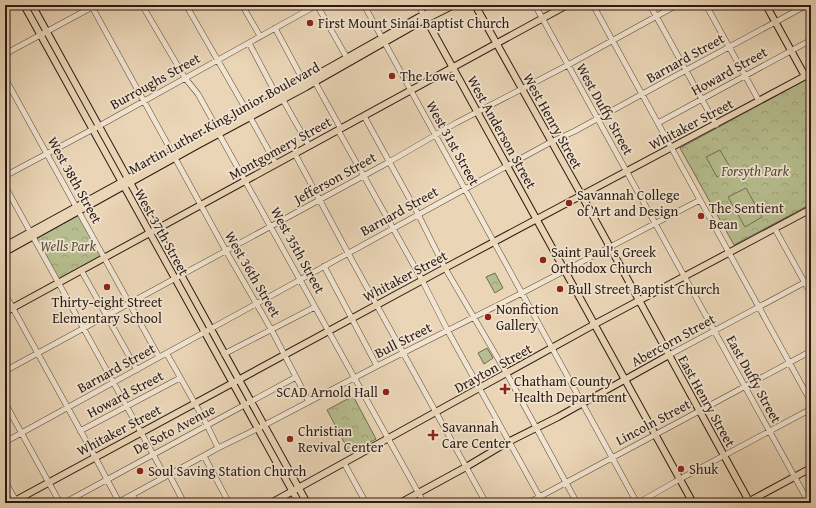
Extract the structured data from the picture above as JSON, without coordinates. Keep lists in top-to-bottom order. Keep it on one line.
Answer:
{"streets":{"main road":["Martin Luther King Junior Boulevard","West Henry Street","Whitaker Street","West Anderson Street","Montgomery Street","West 37th Street","Abercorn Street","Drayton Street","East Henry Street"],"street":["Barnard Street","Howard Street","Burroughs Street","West Duffy Street","West 31st Street","Jefferson Street","West 38th Street","West 35th Street","West 36th Street","Bull Street","East Duffy Street","Lincoln Street","De Soto Avenue"]},"crossings":[["Barnard Street","West Duffy Street"],["Barnard Street","West Henry Street"],["Barnard Street","West Anderson Street"],["Barnard Street","West 31st Street"],["Barnard Street","West 38th Street"],["Barnard Street","West 37th Street"],["Barnard Street","West 35th Street"],["Barnard Street","West 36th Street"],["Burroughs Street","West 38th Street"],["Burroughs Street","West 37th Street"],["Burroughs Street","West 35th Street"],["Burroughs Street","West 36th Street"],["West Duffy Street","Whitaker Street"],["West Duffy Street","Montgomery Street"],["West Duffy Street","Jefferson Street"],["West Duffy Street","Bull Street"],["West Duffy Street","East Duffy Street"],["Martin Luther King Junior Boulevard","West Anderson Street"],["Martin Luther King Junior Boulevard","West 31st Street"],["Martin Luther King Junior Boulevard","West 38th Street"],["Martin Luther King Junior Boulevard","West 37th Street"],["Martin Luther King Junior Boulevard","West 35th Street"],["Martin Luther King Junior Boulevard","West 36th Street"],["West Henry Street","Whitaker Street"],["West Henry Street","Montgomery Street"],["West Henry Street","Jefferson Street"],["West Henry Street","Bull Street"],["West Henry Street","East Henry Street"],["Whitaker Street","West Anderson Street"],["Whitaker Street","West 31st Street"],["Whitaker Street","West 37th Street"],["Whitaker Street","West 35th Street"],["Whitaker Street","West 36th Street"],["West Anderson Street","Montgomery Street"],["West Anderson Street","Jefferson Street"],["West Anderson Street","Bull Street"],["West Anderson Street","Abercorn Street"],["West Anderson Street","Drayton Street"],["West Anderson Street","Lincoln Street"],["West 31st Street","Montgomery Street"],["West 31st Street","Jefferson Street"],["West 31st Street","Bull Street"],["West 31st Street","Abercorn Street"],["West 31st Street","Drayton Street"],["West 31st Street","Lincoln Street"],["Montgomery Street","West 38th Street"],["Montgomery Street","West 37th Street"],["Montgomery Street","West 35th Street"],["Montgomery Street","West 36th Street"],["Jefferson Street","West 38th Street"],["Jefferson Street","West 37th Street"],["Jefferson Street","West 35th Street"],["Jefferson Street","West 36th Street"],["West 37th Street","Bull Street"],["West 37th Street","Drayton Street"],["West 37th Street","De Soto Avenue"],["West 35th Street","Bull Street"],["West 35th Street","Abercorn Street"],["West 35th Street","Drayton Street"],["West 36th Street","Bull Street"],["West 36th Street","De Soto Avenue"],["Bull Street","East Duffy Street"],["Bull Street","East Henry Street"],["Abercorn Street","East Duffy Street"],["Abercorn Street","East Henry Street"],["Drayton Street","East Duffy Street"],["Drayton Street","East Henry Street"],["East Duffy Street","Lincoln Street"],["East Henry Street","Lincoln Street"]],"parks":["Forsyth Park","Wells Park"],"places":{"other":["First Mount Sinai Baptist Church","The Lowe","Savannah College of Art and Design","The Sentient Bean","Saint Paul's Greek Orthodox Church","Thirty-eight Street Elementary School","Bull Street Baptist Church","Nonfiction Gallery","SCAD Arnold Hall","Christian Revival Center","Shuk","Soul Saving Station Church"],"health":["Chatham County Health Department","Savannah Care Center"]}}
